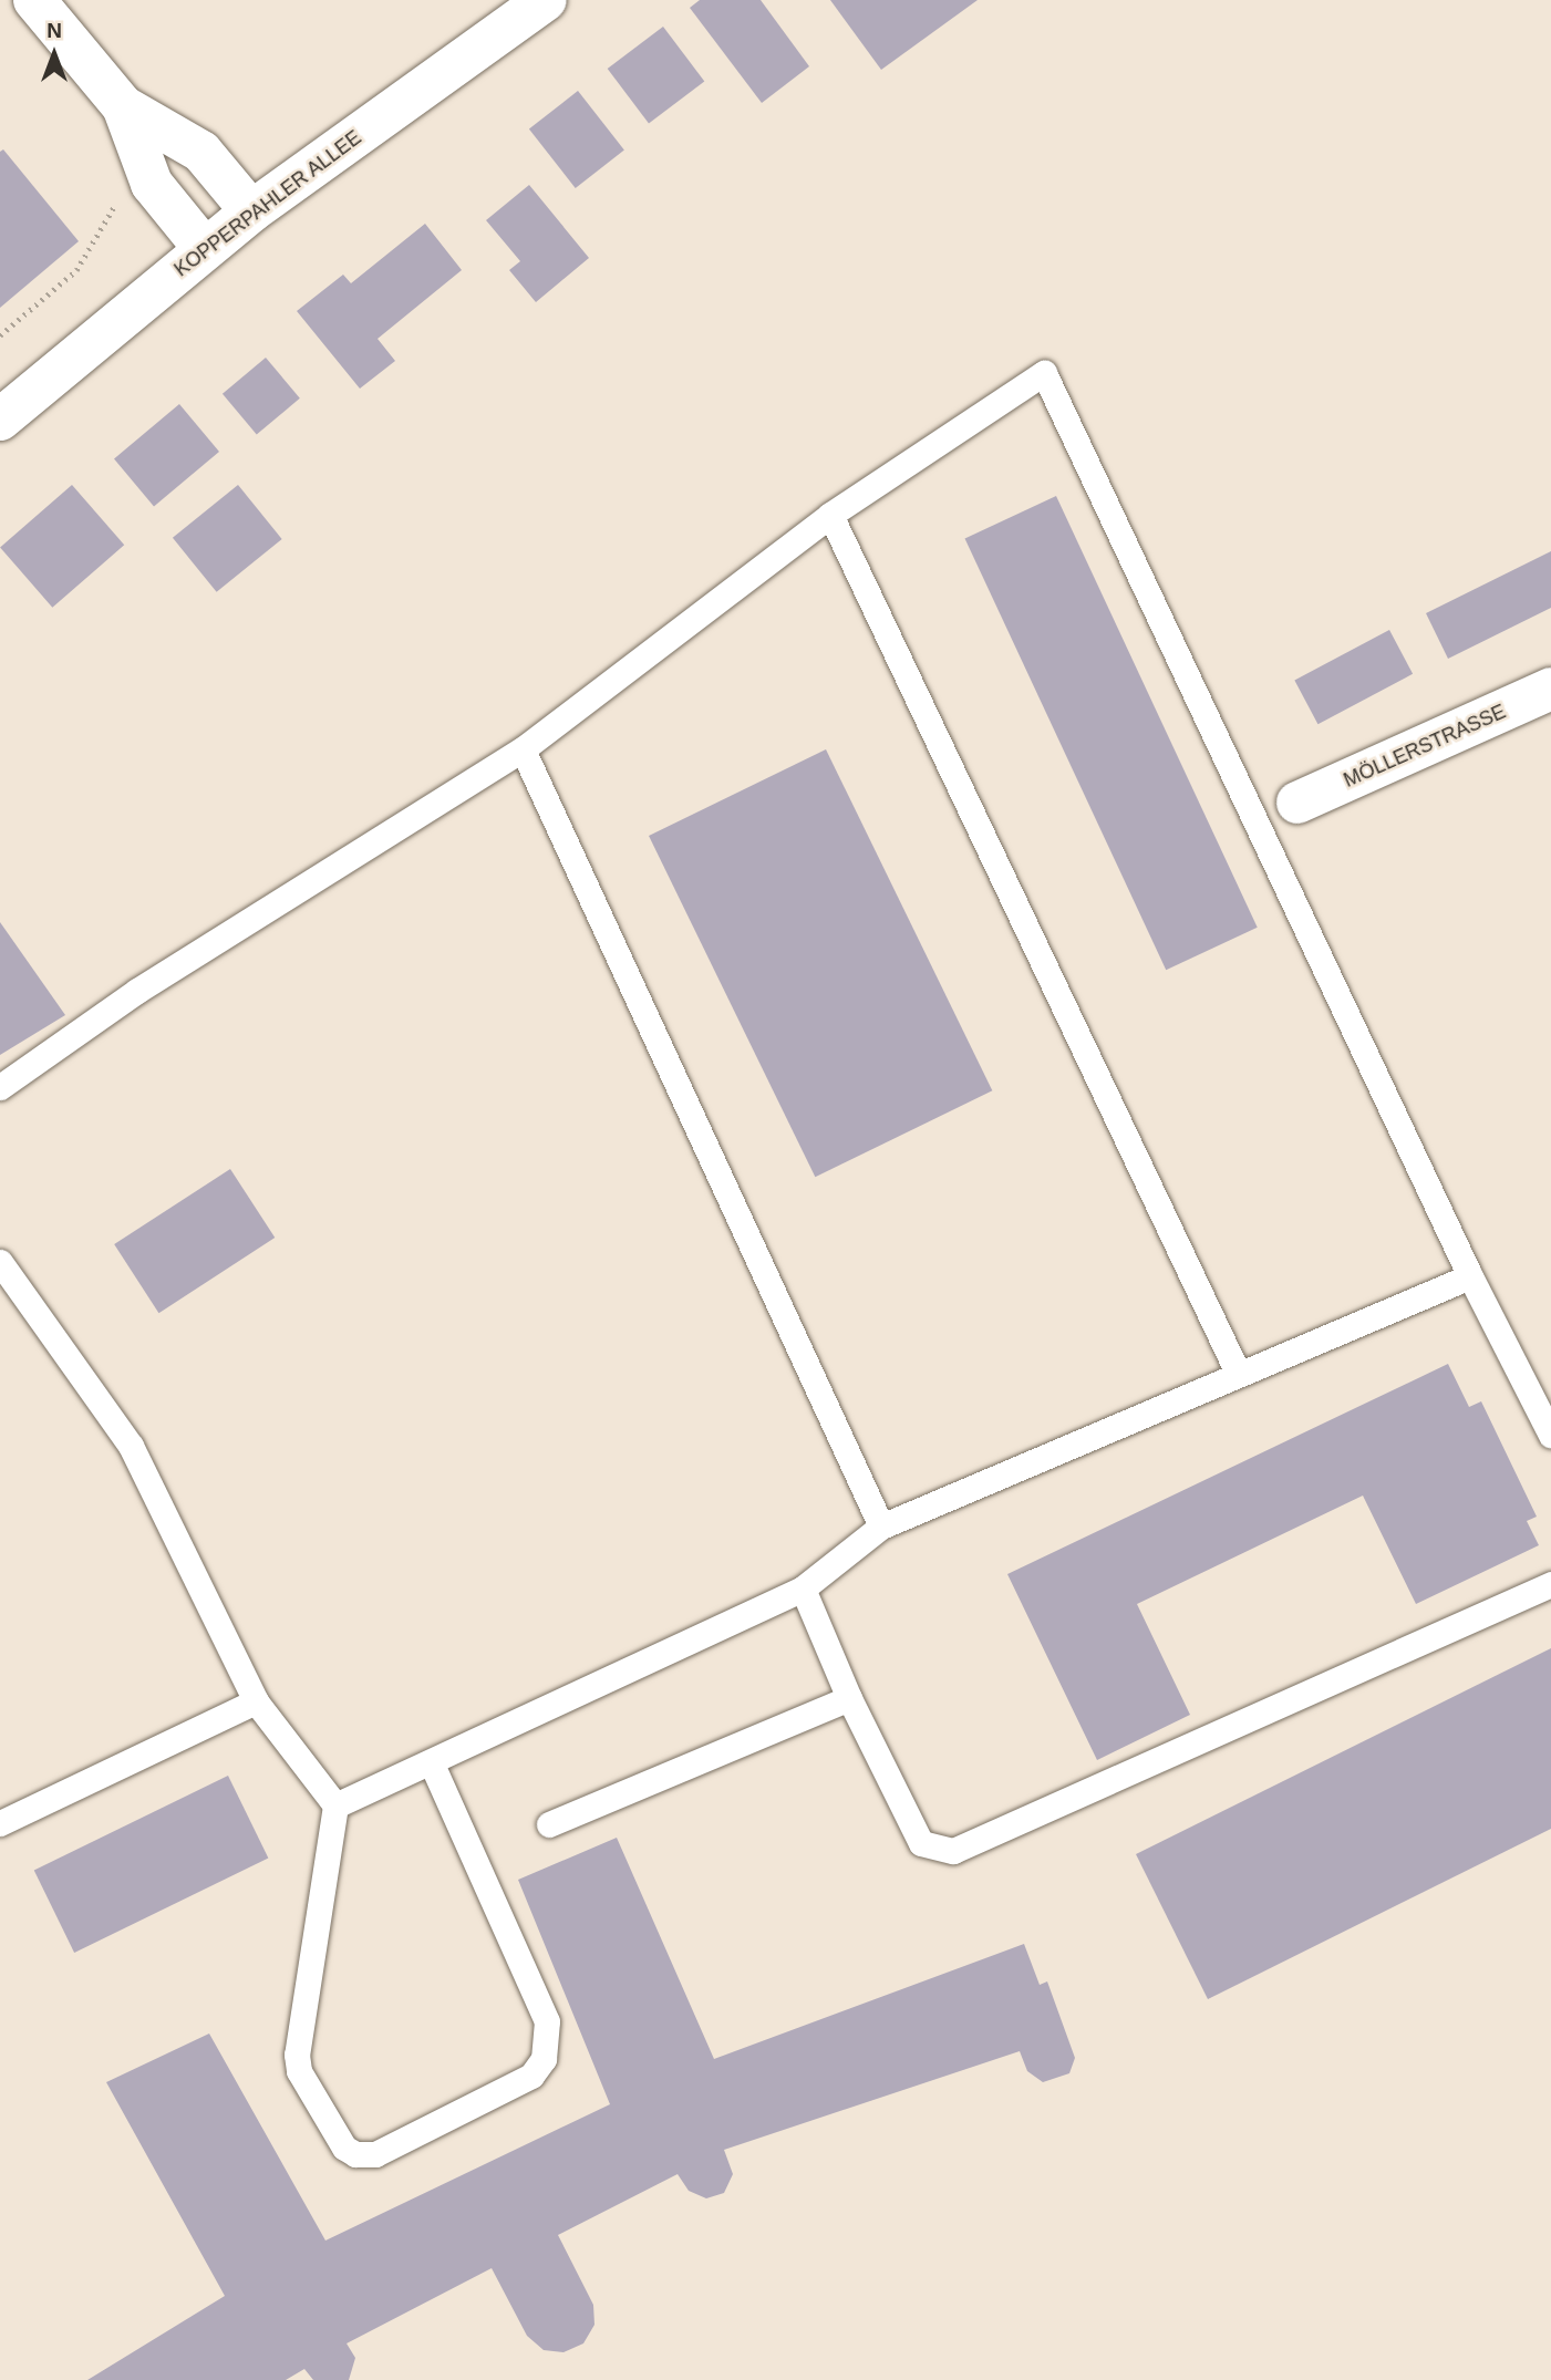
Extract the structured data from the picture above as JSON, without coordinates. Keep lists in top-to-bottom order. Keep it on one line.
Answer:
{"streets":{"street":["KOPPERPAHLER ALLEE","MÖLLERSTRASSE"]},"north":"top"}
